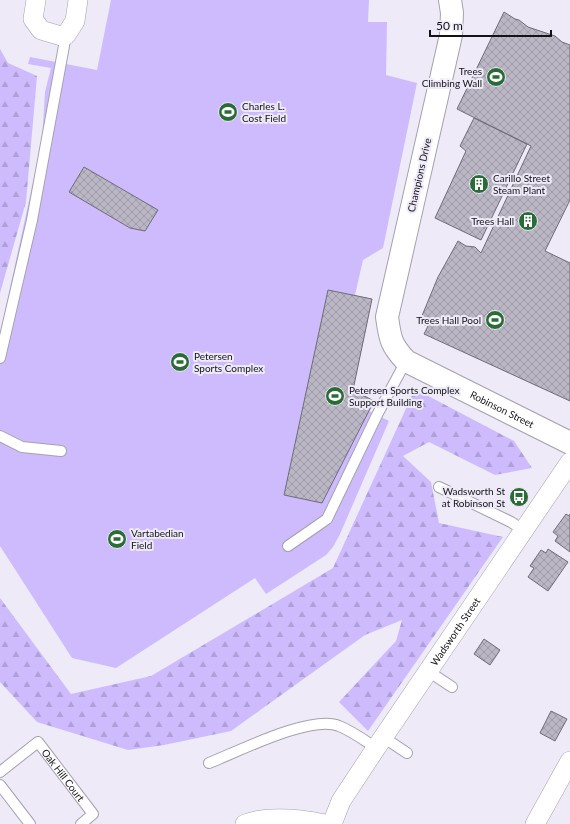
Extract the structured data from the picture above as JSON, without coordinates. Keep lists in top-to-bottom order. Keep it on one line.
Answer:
{"streets":{"street":["Champions Drive","Robinson Street","Wadsworth Street"],"lane":["Oak Hill Court"]},"crossings":[["Champions Drive","Robinson Street"]],"places":{"sports":["Trees Climbing Wall","Charles L. Cost Field","Trees Hall Pool","Petersen Sports Complex","Petersen Sports Complex Support Building","Vartabedian Field"],"building":["Carillo Street Steam Plant","Trees Hall"],"bus stop":["Wadsworth St at Robinson St"]},"scale_bar":"50 m"}
